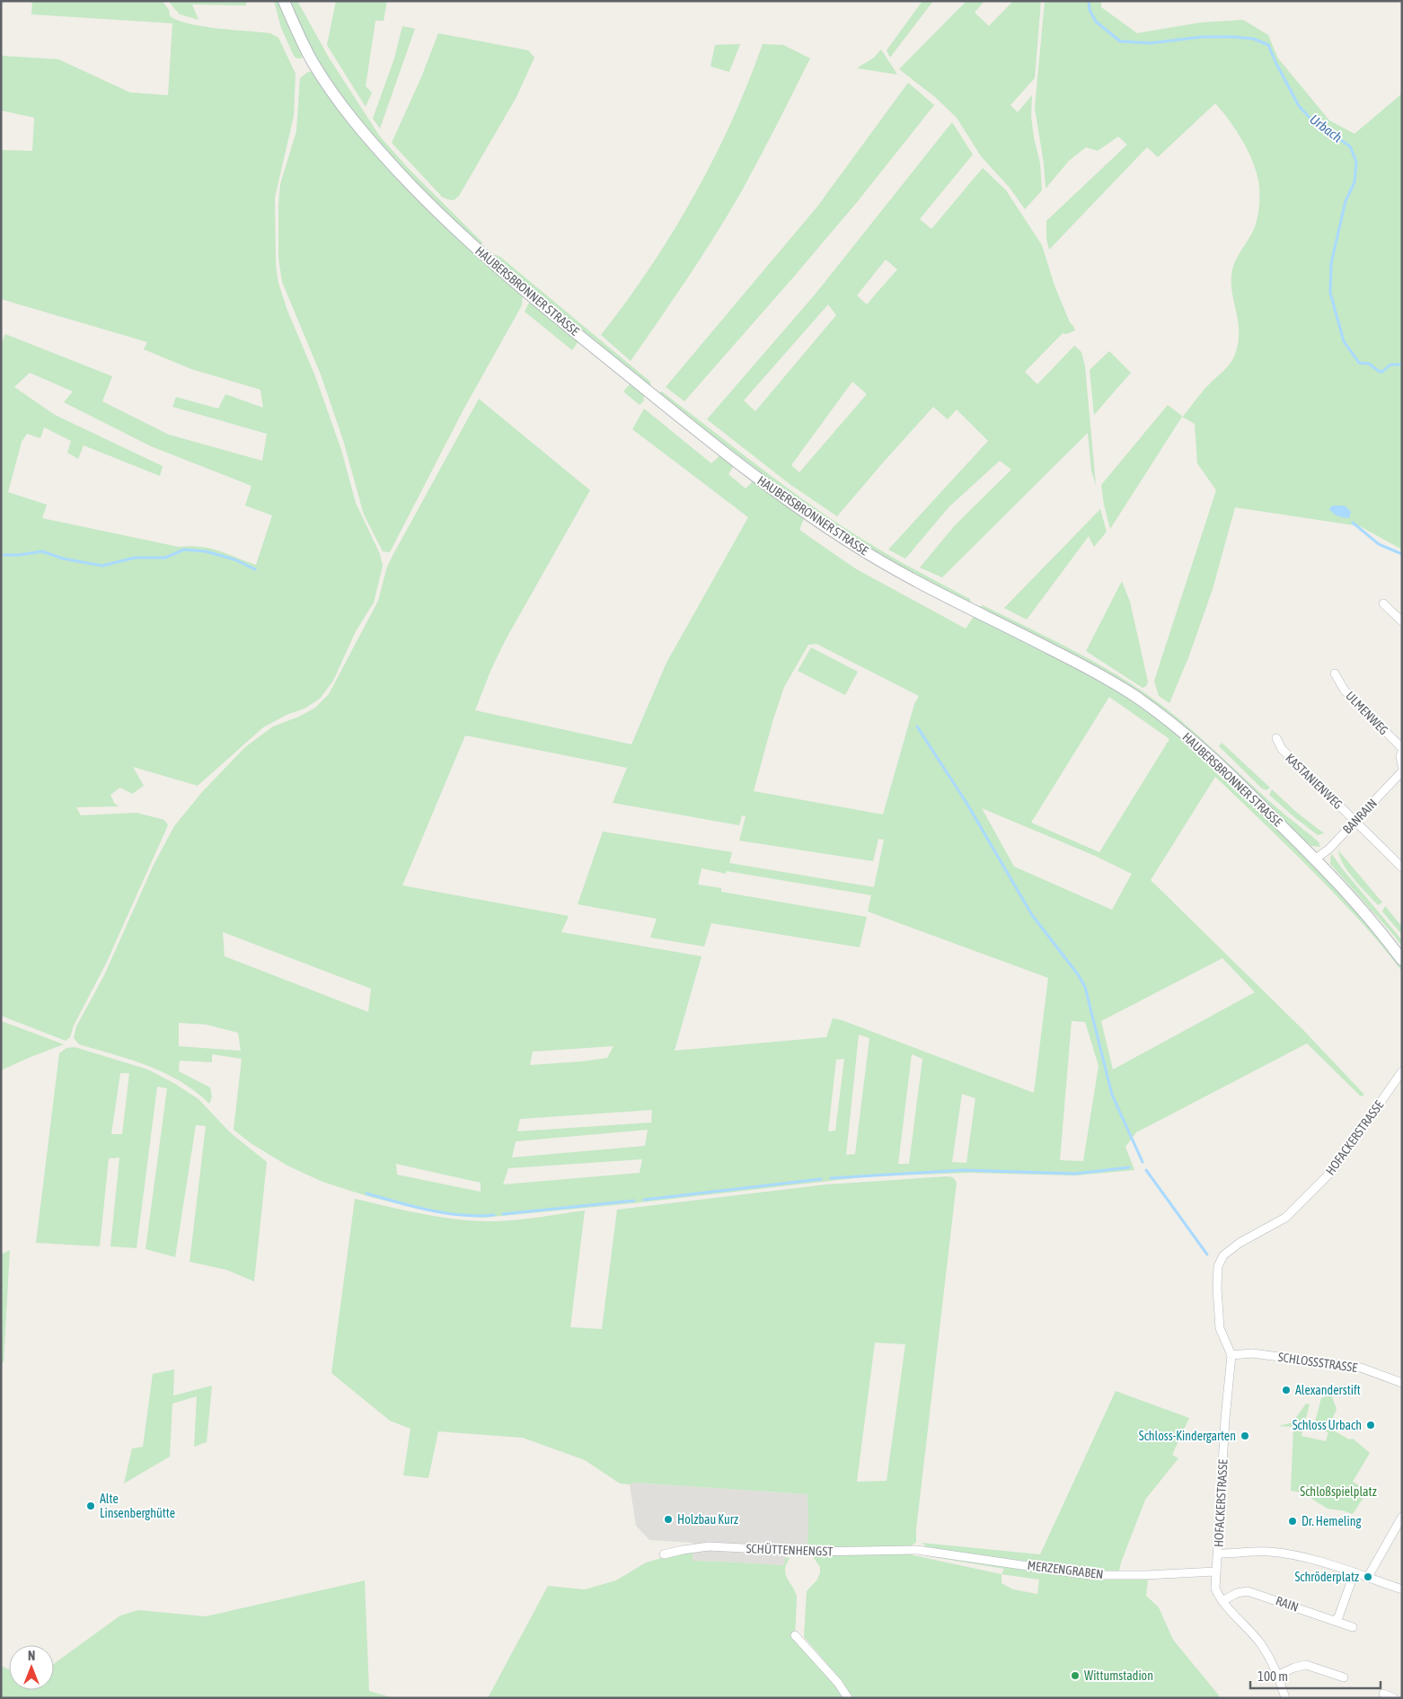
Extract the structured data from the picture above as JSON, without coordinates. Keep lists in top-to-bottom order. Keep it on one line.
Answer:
{"streets":{"street":["HAUBERSBRONNER STRASSE","ULMENWEG","KASTANIENWEG","BANRAIN","HOFACKERSTRASSE","SCHLOSSSTRASSE","SCHÜTTENHENGST","MERZENGRABEN","RAIN"]},"crossings":[["HAUBERSBRONNER STRASSE","BANRAIN"],["KASTANIENWEG","BANRAIN"],["HOFACKERSTRASSE","SCHLOSSSTRASSE"],["HOFACKERSTRASSE","MERZENGRABEN"],["HOFACKERSTRASSE","RAIN"],["SCHÜTTENHENGST","MERZENGRABEN"]],"water":["Urbach"],"parks":["Schloßspielplatz"],"places":["Alexanderstift","Schloss Urbach","Schloss-Kindergarten","Alte Linsenberghütte","Holzbau Kurz","Dr. Hemeling","Schröderplatz","Wittumstadion"],"scale_bar":"100 m","north":"top"}
